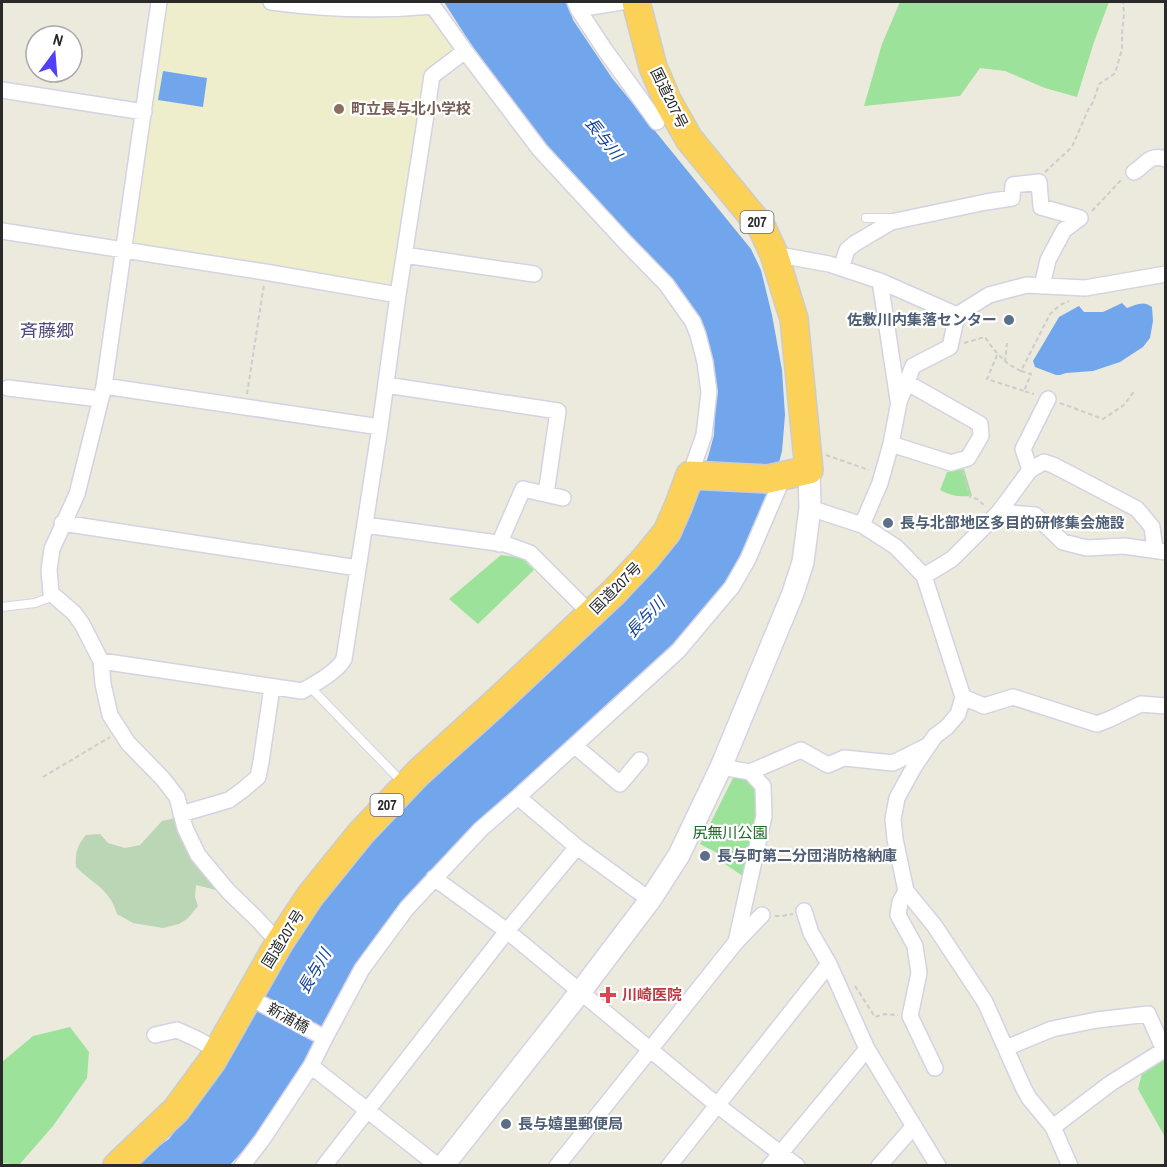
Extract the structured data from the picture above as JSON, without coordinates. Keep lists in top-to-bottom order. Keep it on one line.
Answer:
{"streets":{"highway":["国道207号","207"],"street":["新浦橋"]},"crossings":[["国道207号","新浦橋"]],"districts":["斉藤郷"],"water":["長与川"],"parks":["尻無川公園"],"places":{"other":["町立長与北小学校","佐敷川内集落センター","長与北部地区多目的研修集会施設","長与町第二分団消防格納庫","長与嬉里郵便局"],"health":["川崎医院"]},"north":"top"}
